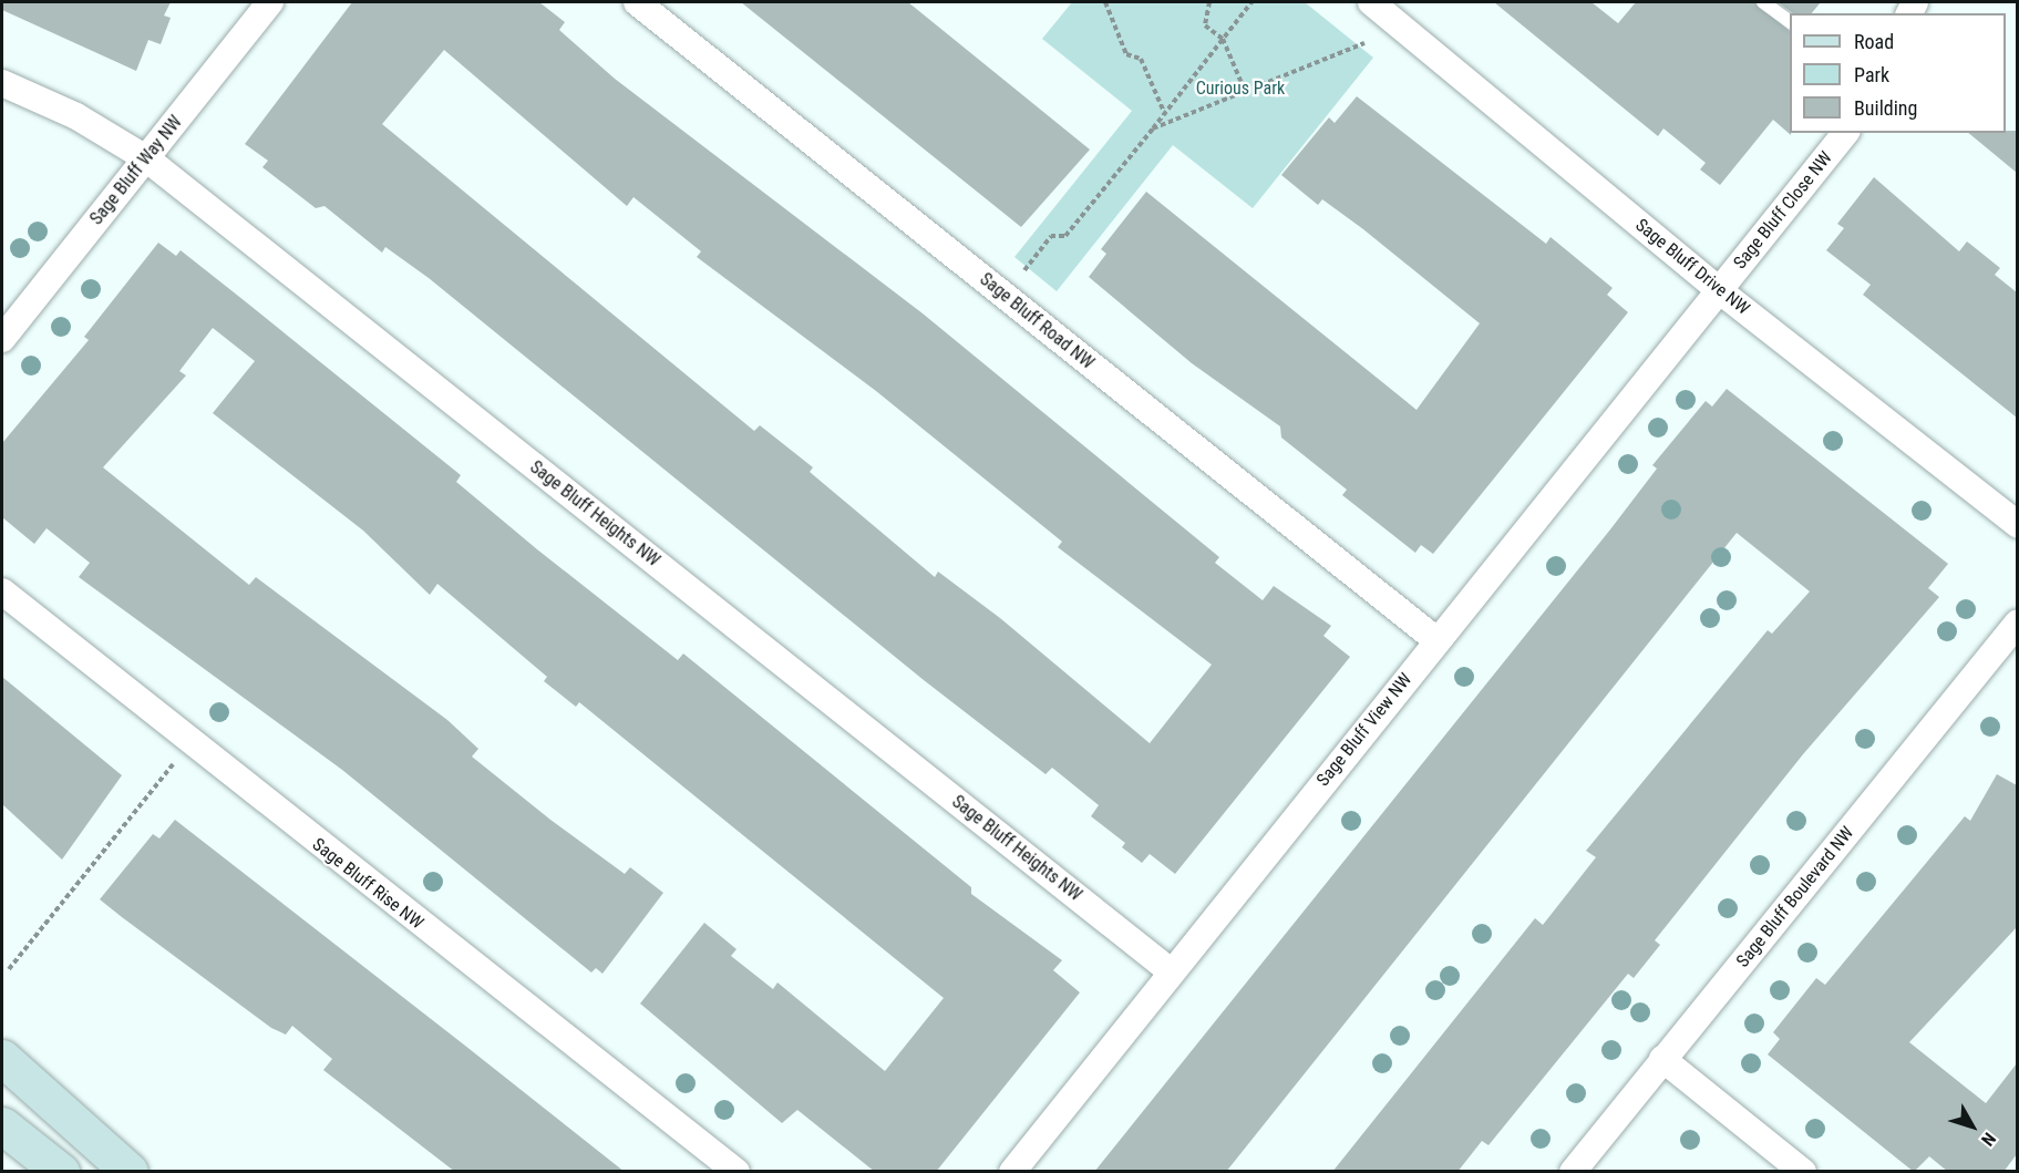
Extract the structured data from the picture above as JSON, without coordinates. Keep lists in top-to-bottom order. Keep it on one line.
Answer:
{"streets":{"street":["Sage Bluff Way NW","Sage Bluff Close NW","Sage Bluff Drive NW","Sage Bluff Road NW","Sage Bluff Heights NW","Sage Bluff View NW","Sage Bluff Rise NW","Sage Bluff Boulevard NW"]},"crossings":[["Sage Bluff Way NW","Sage Bluff Heights NW"],["Sage Bluff Close NW","Sage Bluff Drive NW"],["Sage Bluff Close NW","Sage Bluff View NW"],["Sage Bluff Drive NW","Sage Bluff View NW"],["Sage Bluff Road NW","Sage Bluff View NW"],["Sage Bluff Heights NW","Sage Bluff View NW"]],"parks":["Curious Park"],"legend":["Road","Park","Building"],"north":"bottom right"}
